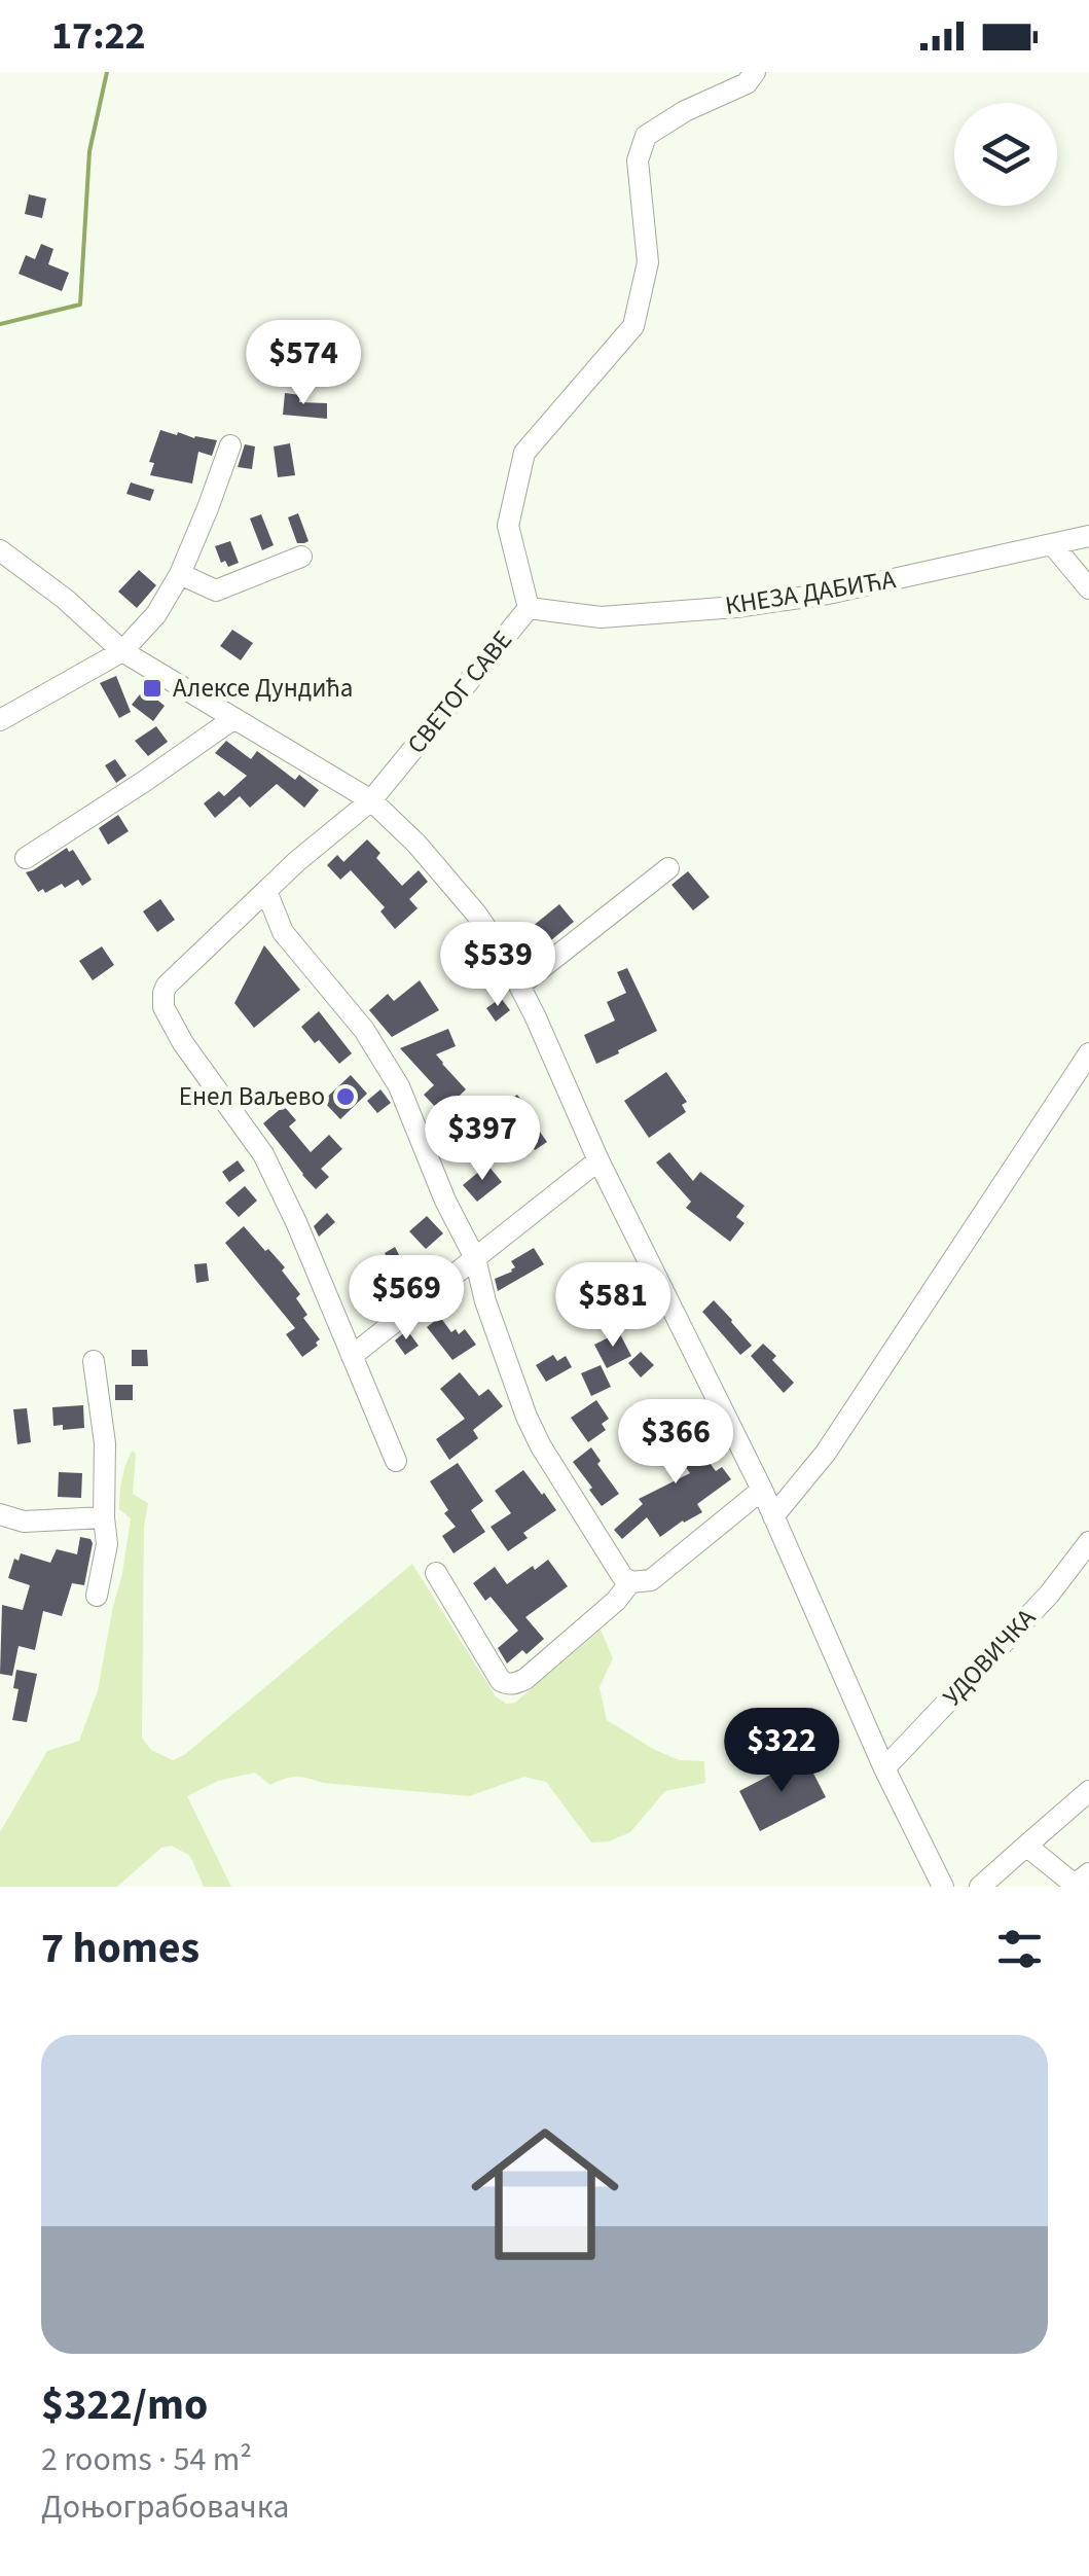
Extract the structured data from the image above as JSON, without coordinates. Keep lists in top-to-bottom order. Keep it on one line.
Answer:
{"streets":{"street":["КНЕЗА ДАБИЋА","СВЕТОГ САВЕ","УДОВИЧКА"]},"crossings":[["КНЕЗА ДАБИЋА","СВЕТОГ САВЕ"]],"places":{"transit":["Алексе Дундића"],"other":["Енел Ваљево"]},"page":{"status":"17:22","price":["$574","$539","$397","$569","$581","$366","$322"],"heading":"7 homes","list":[{"name":"$322/mo","note":"2 rooms · 54 m² · Доњограбовачка"}]}}
